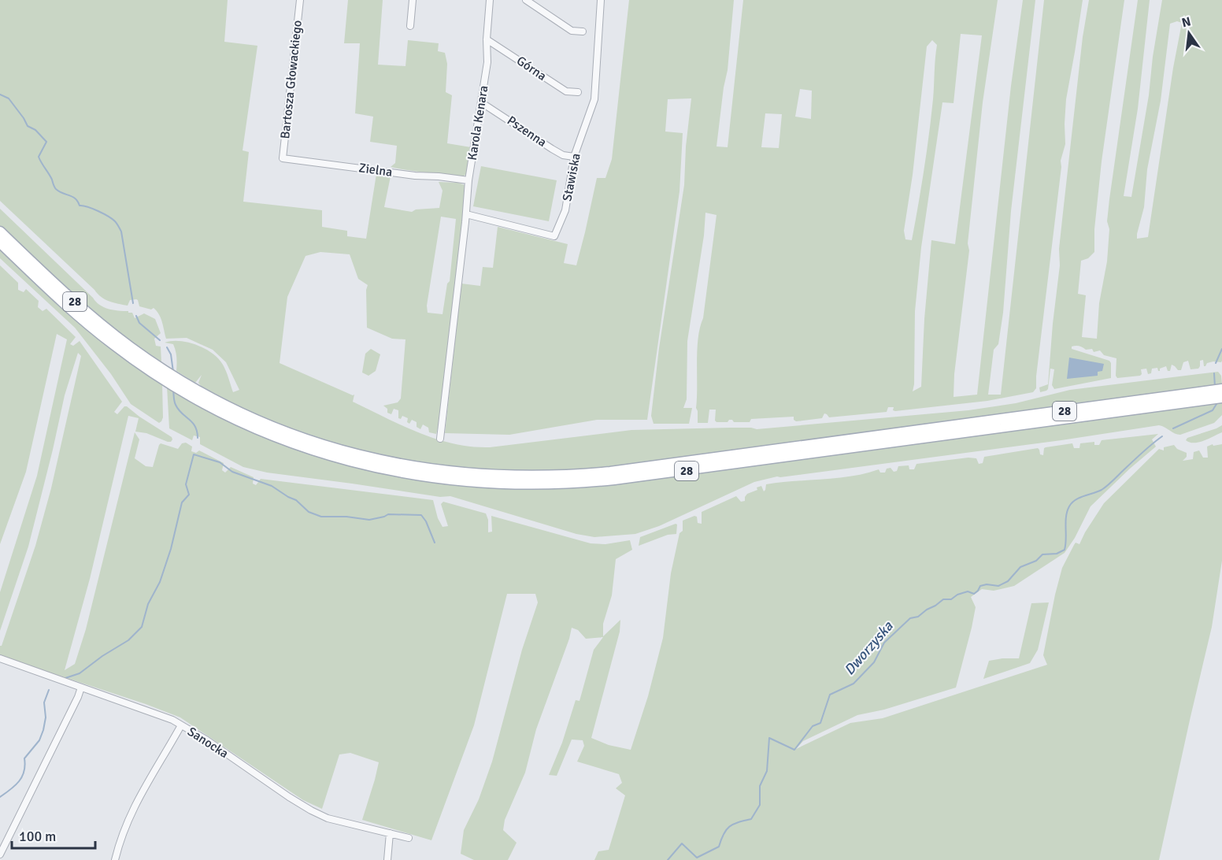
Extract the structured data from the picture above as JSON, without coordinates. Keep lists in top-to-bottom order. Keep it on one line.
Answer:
{"streets":{"main road":["28"],"street":["Górna","Bartosza Głowackiego","Karola Kenara","Pszenna","Zielna","Stawiska","Sanocka"]},"crossings":[["Górna","Karola Kenara"],["Bartosza Głowackiego","Zielna"],["Karola Kenara","Pszenna"],["Karola Kenara","Zielna"],["Karola Kenara","Stawiska"],["Pszenna","Stawiska"]],"water":["Dworzyska"],"scale_bar":"100 m","north":"top"}
